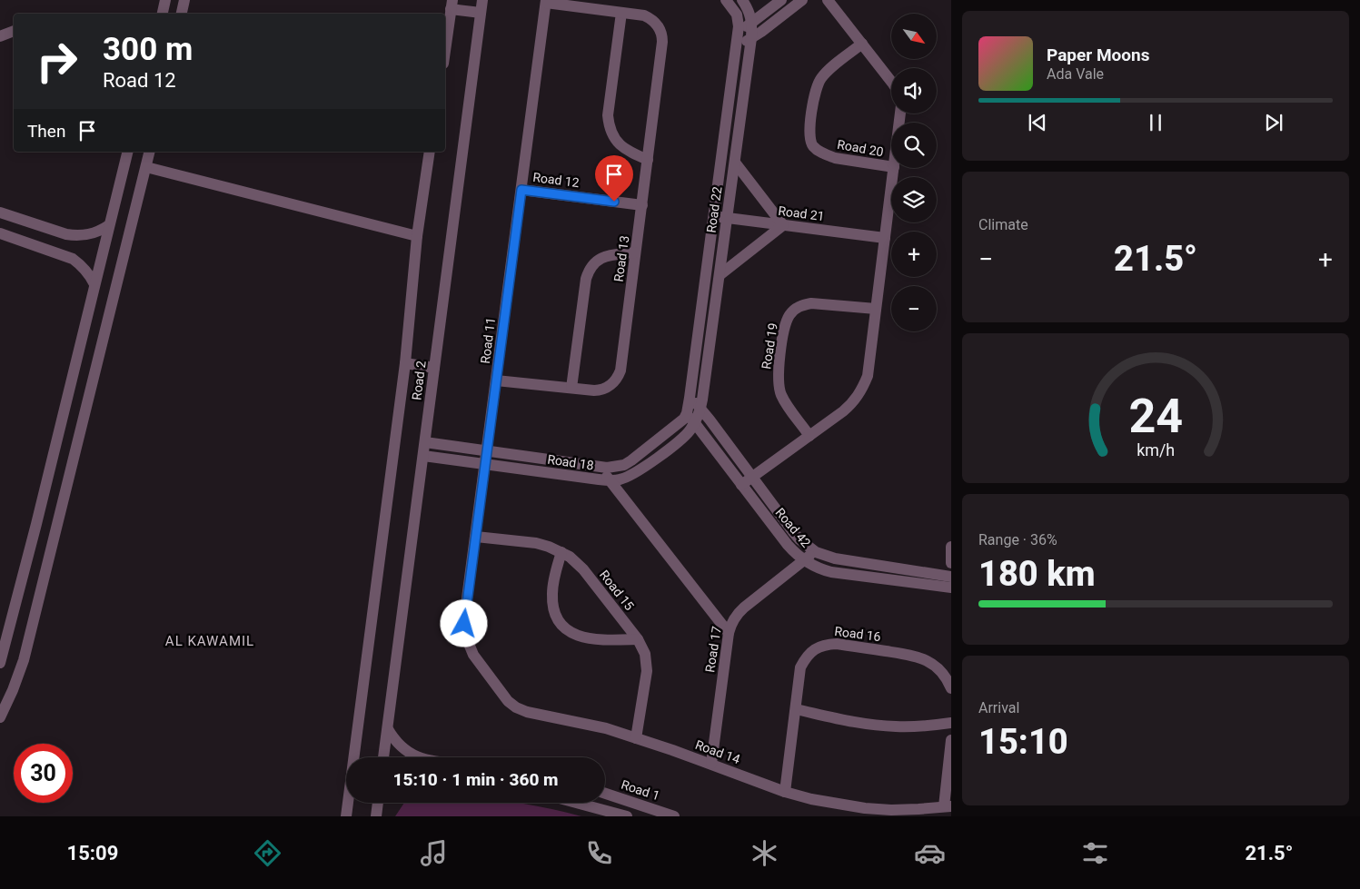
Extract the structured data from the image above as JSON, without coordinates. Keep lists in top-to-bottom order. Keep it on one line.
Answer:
{"streets":{"street":["Road 20","Road 12","Road 22","Road 21","Road 13","Road 11","Road 19","Road 2","Road 18","Road 42","Road 15","Road 16","Road 17","Road 14","Road 1"]},"crossings":[["Road 12","Road 13"],["Road 12","Road 11"],["Road 22","Road 21"],["Road 22","Road 18"],["Road 22","Road 42"],["Road 13","Road 11"],["Road 11","Road 18"],["Road 11","Road 15"],["Road 11","Road 14"],["Road 2","Road 18"],["Road 18","Road 42"],["Road 42","Road 17"],["Road 15","Road 14"],["Road 16","Road 14"],["Road 17","Road 14"]],"districts":["AL KAWAMIL"],"north":"bottom right","page":{"map_buttons":["+","−"],"turn":["300 m","Road 12"],"song":["Paper Moons","Ada Vale"],"then":"Then","tile":["Climate",["Range · 36%","180 km"],["Arrival","15:10"]],"heat":["−","21.5°","+"],"limit":"30","trip":"15:10 · 1 min · 360 m","tabs":["15:09","21.5°"],"gauge":["24","km/h"]}}
